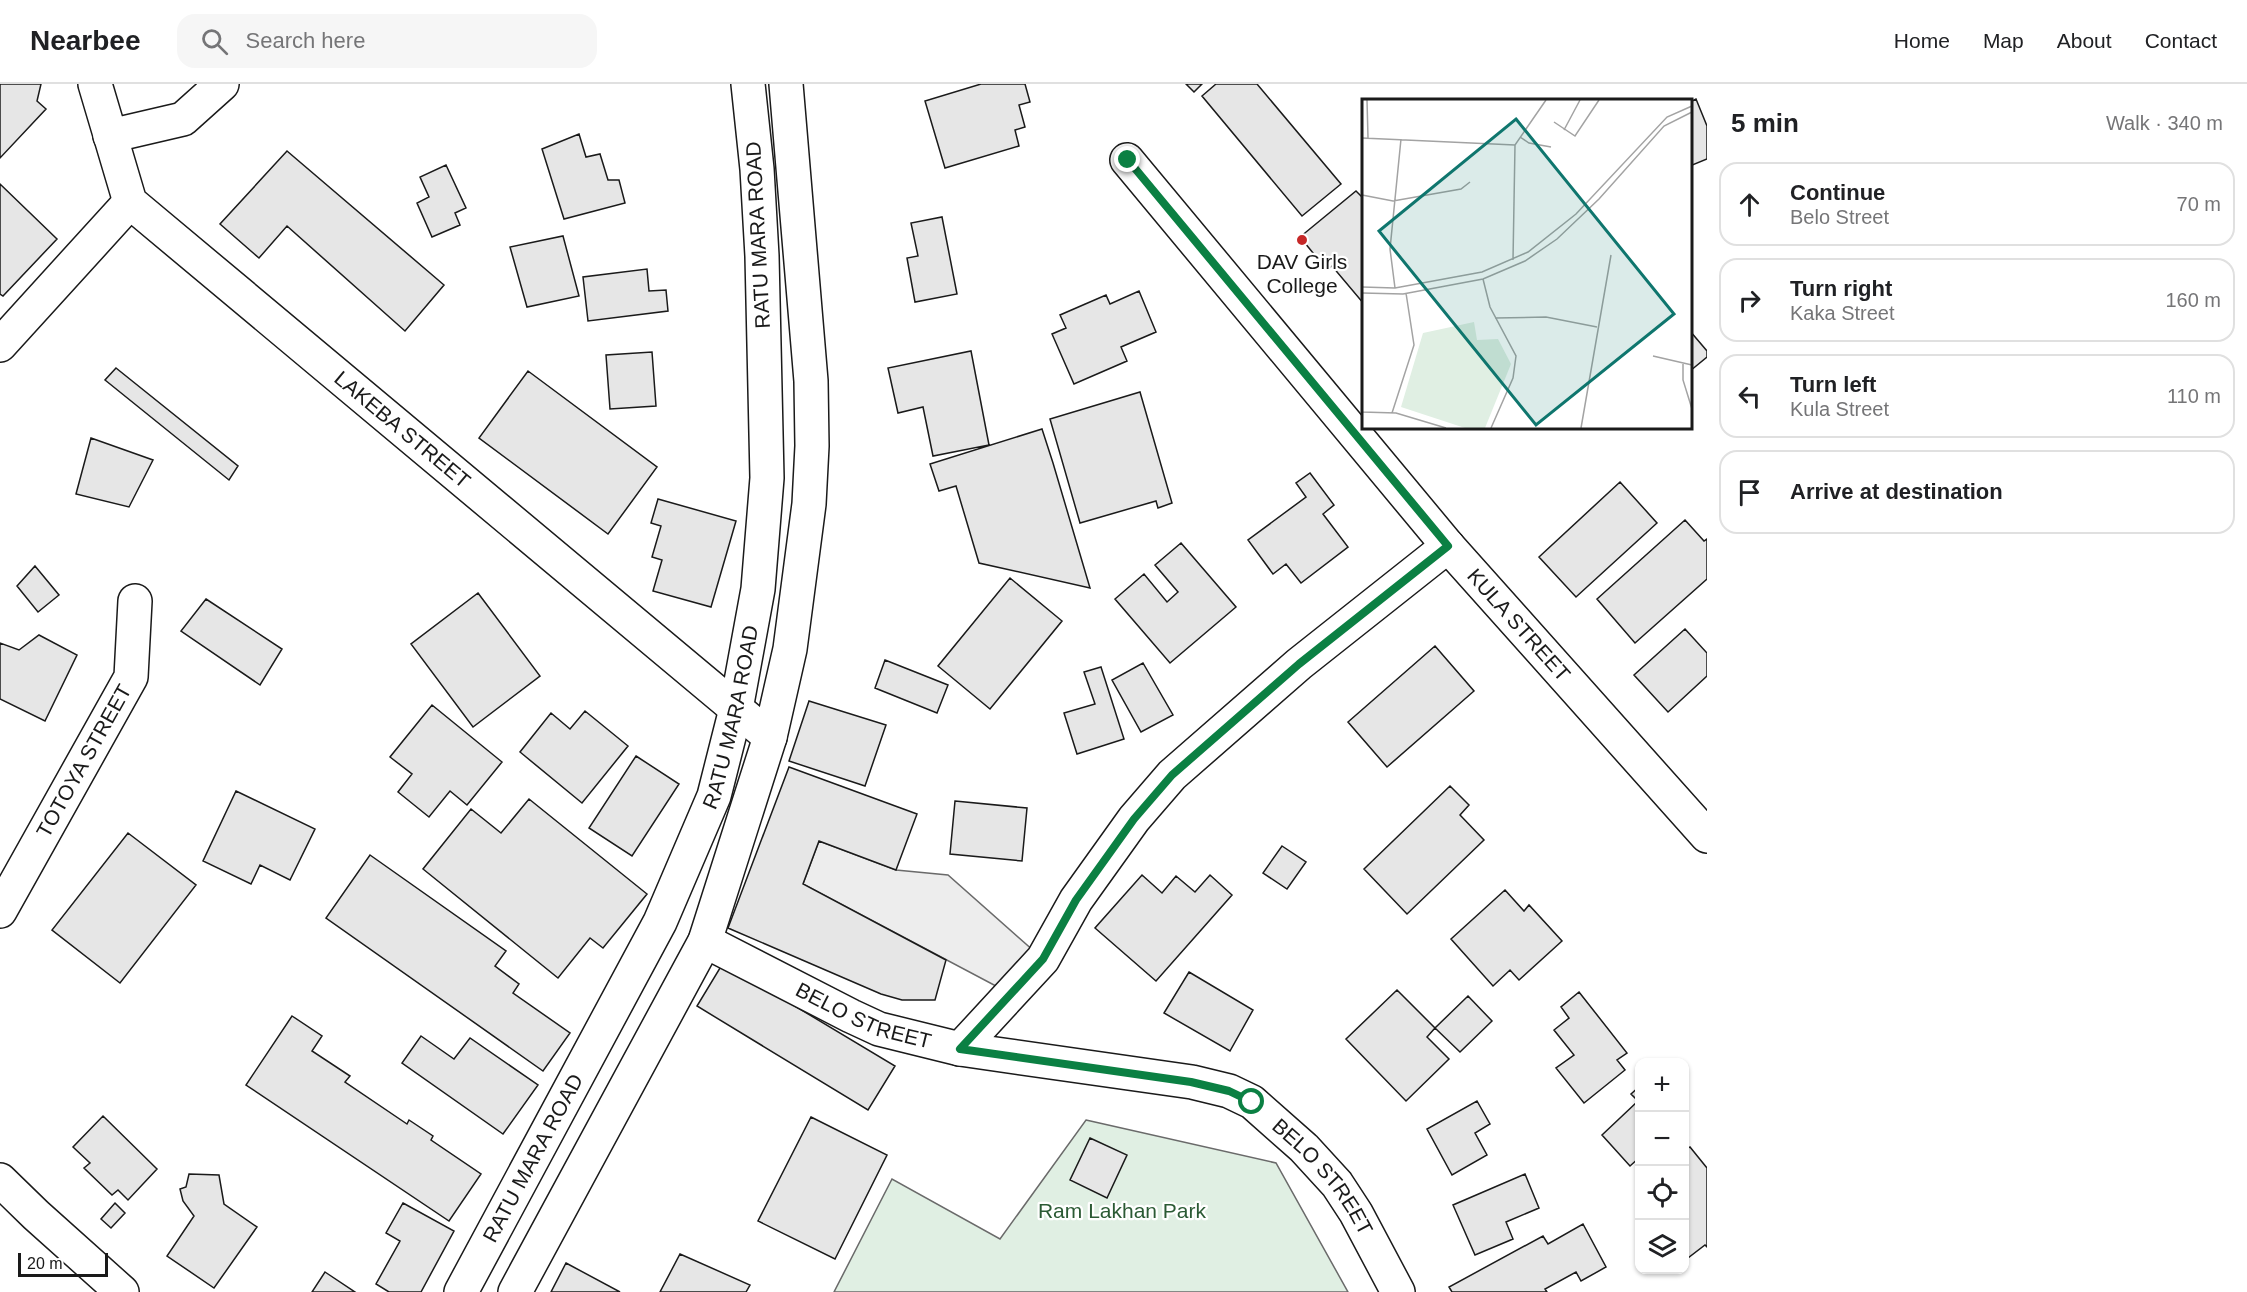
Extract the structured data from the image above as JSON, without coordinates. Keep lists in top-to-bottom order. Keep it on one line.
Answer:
{"streets":{"main road":["RATU MARA ROAD","LAKEBA STREET","KULA STREET","TOTOYA STREET","BELO STREET"]},"crossings":[["RATU MARA ROAD","LAKEBA STREET"],["RATU MARA ROAD","BELO STREET"]],"parks":["Ram Lakhan Park"],"places":["DAV Girls College"],"scale_bar":"20 m","page":{"header":"Nearbee","search":"Search here","nav":["Home","Map","About","Contact"],"heading":["5 min","Walk · 340 m"],"list":[["Continue","Belo Street","70 m"],["Turn right","Kaka Street","160 m"],["Turn left","Kula Street","110 m"],"Arrive at destination"],"map_buttons":["+","−"],"scale":"20 m"}}
